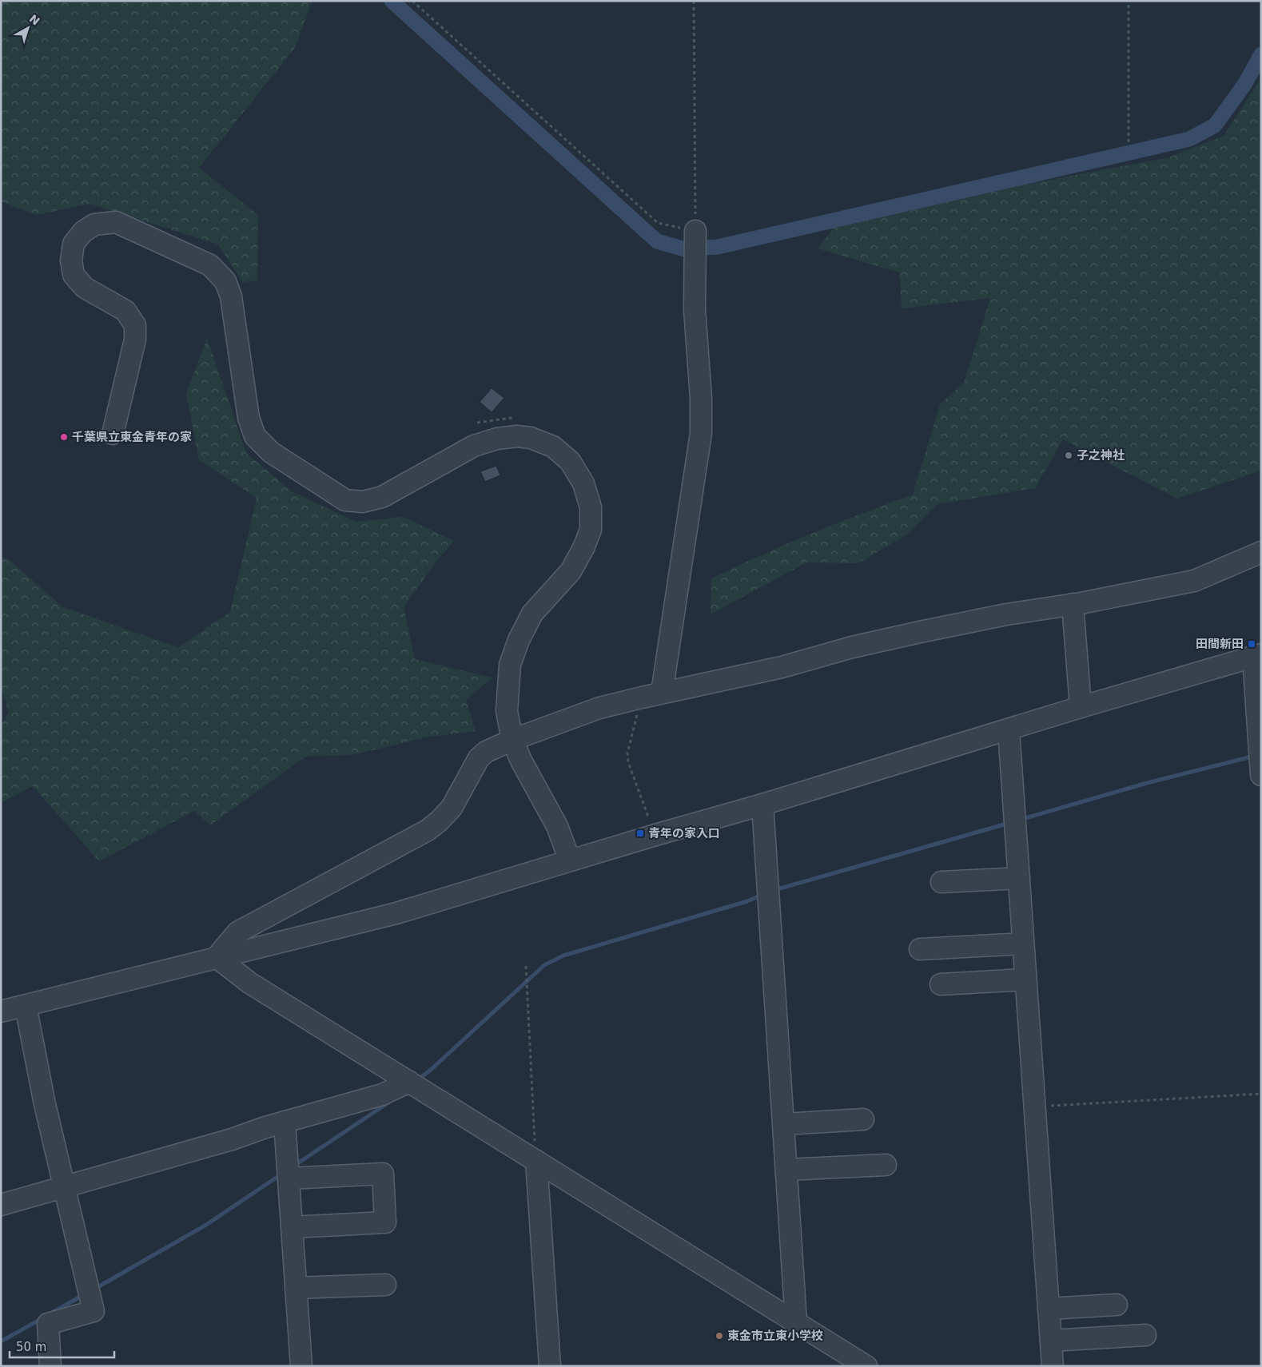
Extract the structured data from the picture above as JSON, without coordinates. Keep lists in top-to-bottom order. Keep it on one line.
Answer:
{"places":{"other":["千葉県立東金青年の家","子之神社","東金市立東小学校"],"transit":["田間新田","青年の家入口"]},"scale_bar":"50 m","north":"top right"}
